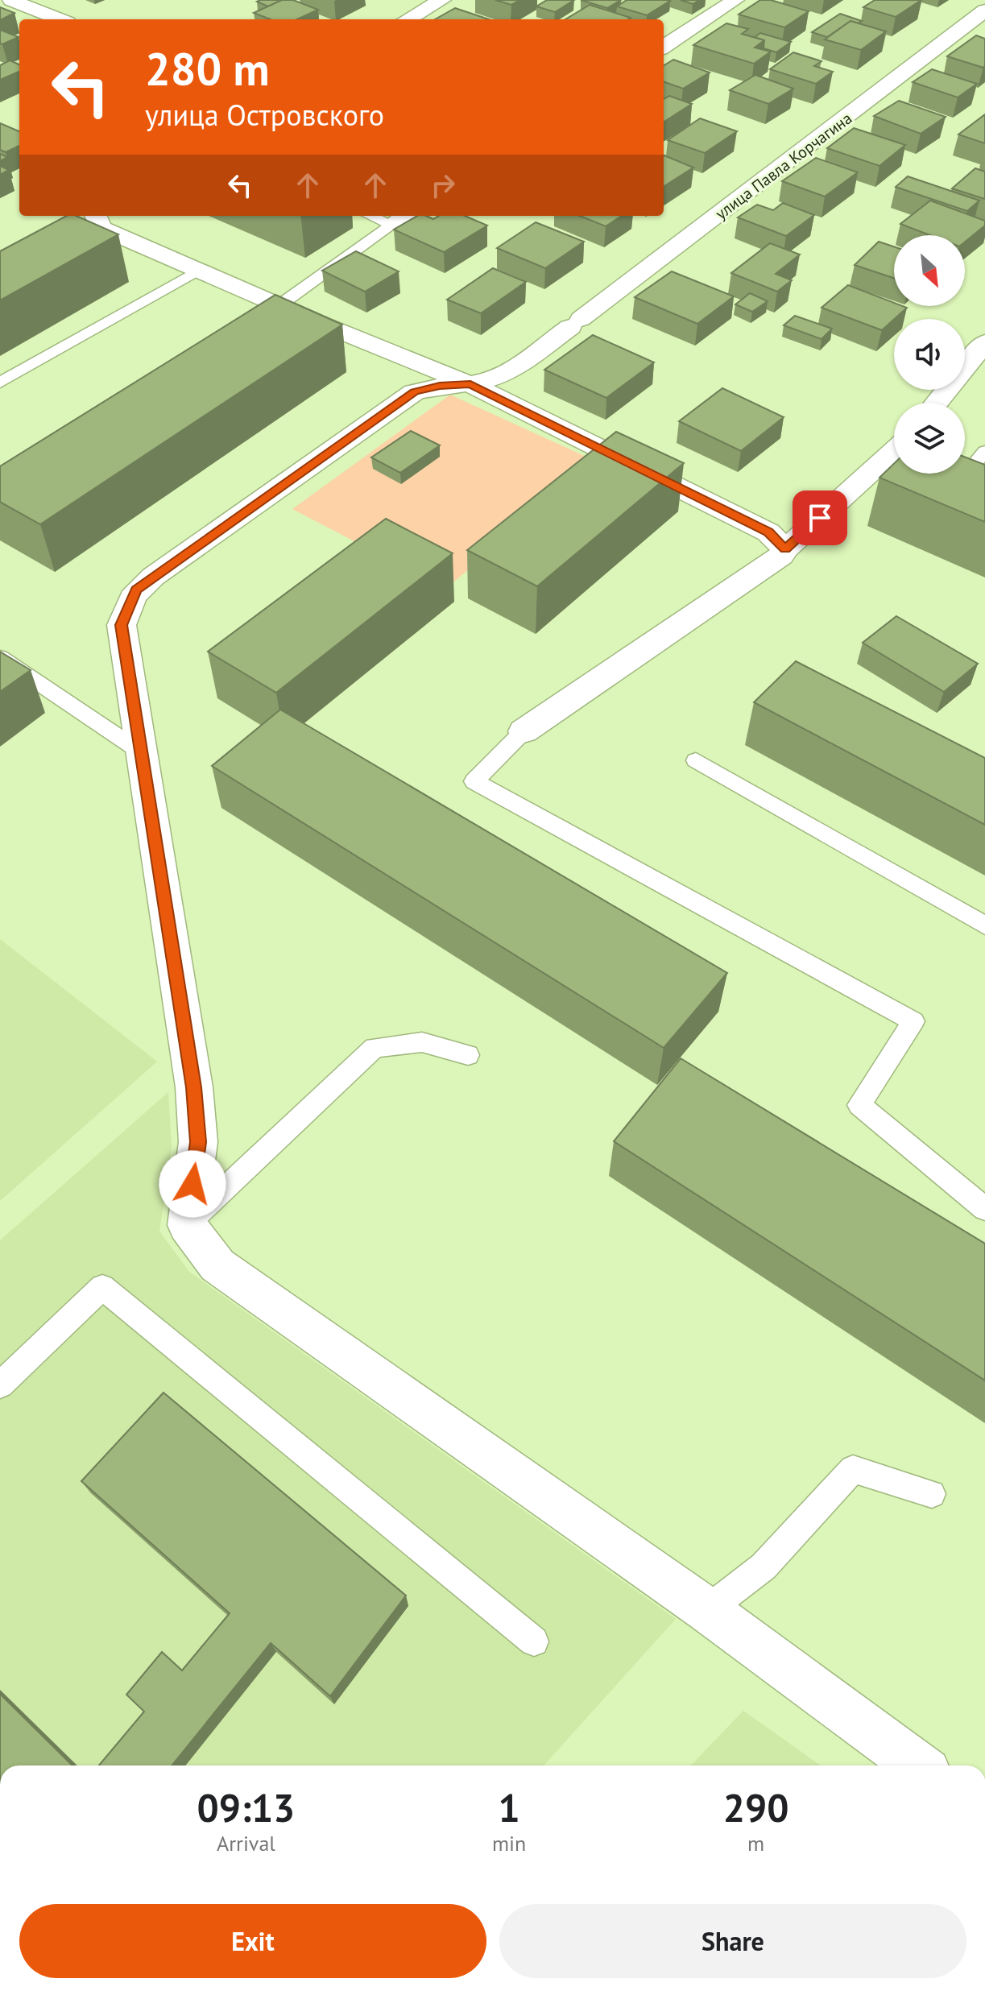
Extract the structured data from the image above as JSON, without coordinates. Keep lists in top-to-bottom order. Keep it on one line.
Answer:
{"streets":{"street":["улица Павла Корчагина"]},"north":"bottom right","page":{"turn":["280 m","улица Островского"],"eta":["09:13","Arrival","1","min","290","m"],"buttons":["Exit","Share"]}}
